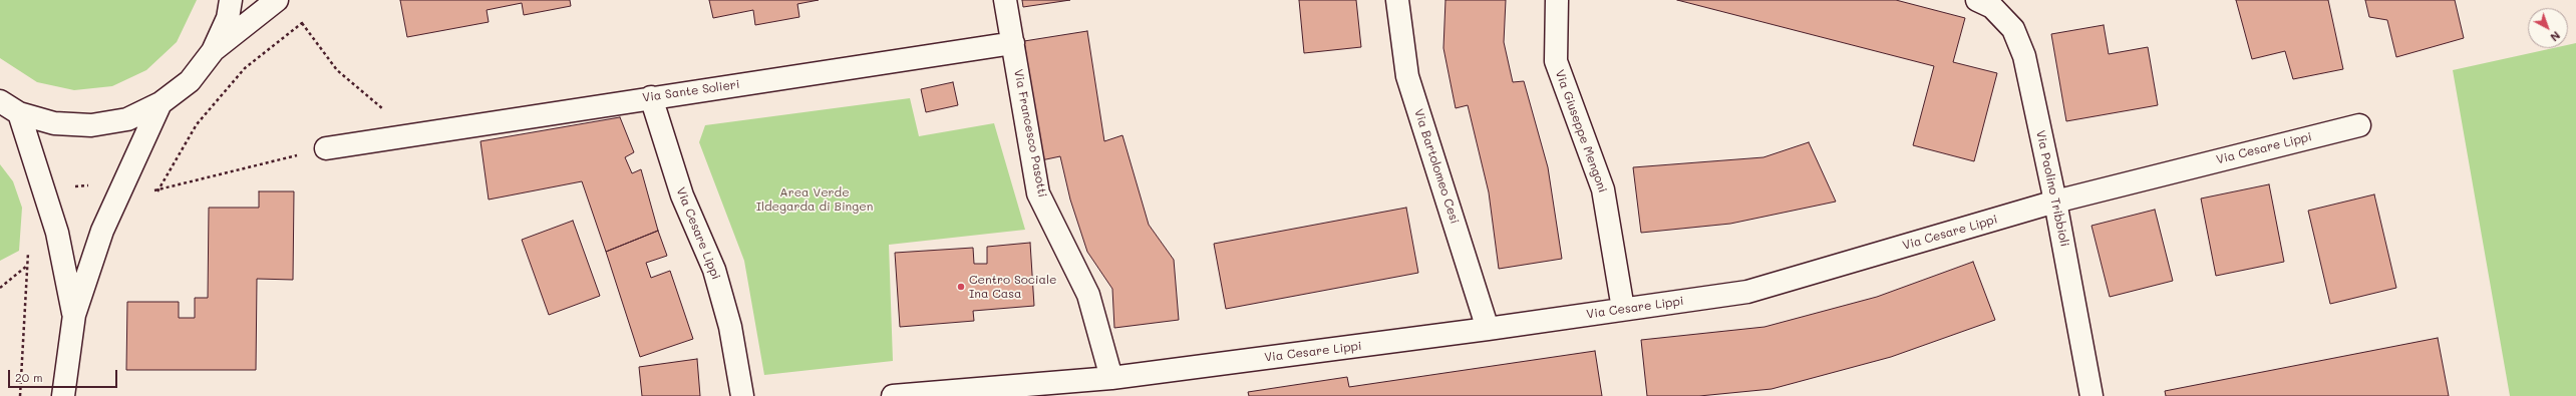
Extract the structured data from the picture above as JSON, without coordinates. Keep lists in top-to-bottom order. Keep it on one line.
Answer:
{"streets":{"street":["Via Sante Solieri","Via Giuseppe Mengoni","Via Francesco Pasotti","Via Cesare Lippi","Via Bartolomeo Cesi","Via Paolino Tribbioli"]},"crossings":[["Via Sante Solieri","Via Francesco Pasotti"],["Via Sante Solieri","Via Cesare Lippi"],["Via Giuseppe Mengoni","Via Cesare Lippi"],["Via Francesco Pasotti","Via Cesare Lippi"],["Via Cesare Lippi","Via Bartolomeo Cesi"],["Via Cesare Lippi","Via Paolino Tribbioli"]],"parks":["Area Verde Ildegarda di Bingen"],"places":["Centro Sociale Ina Casa"],"scale_bar":"20 m","north":"bottom right"}
